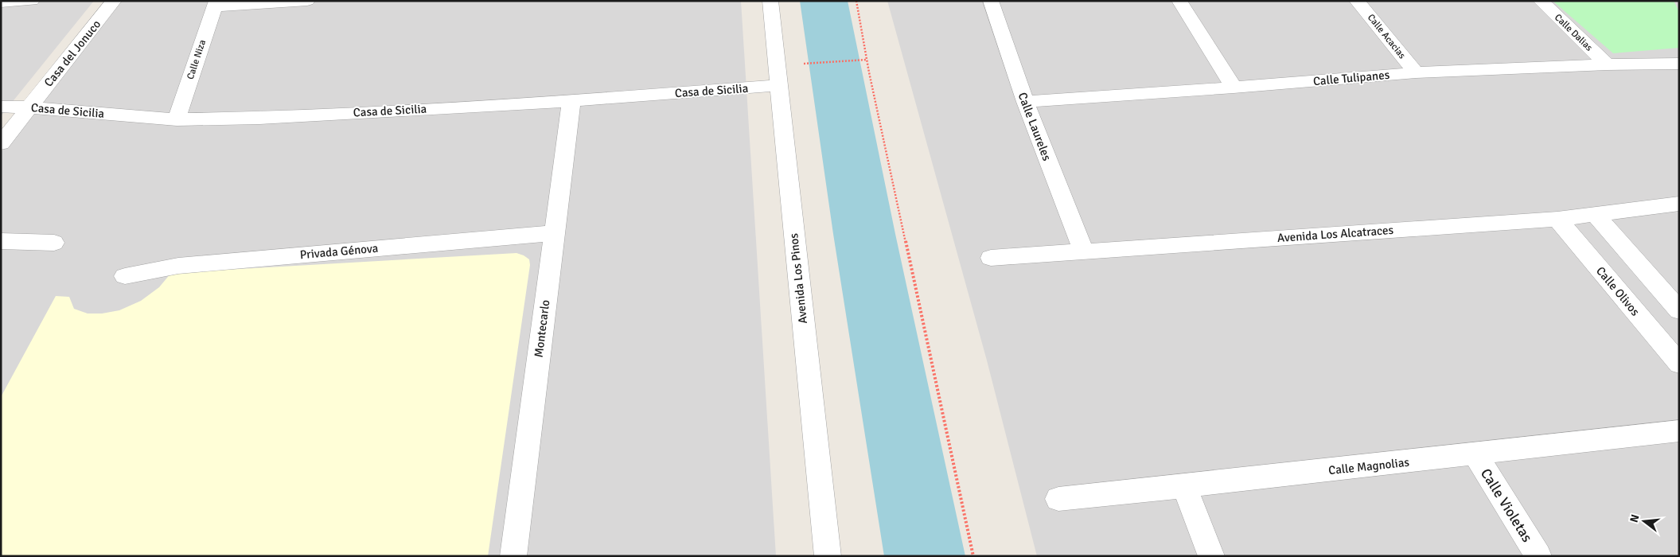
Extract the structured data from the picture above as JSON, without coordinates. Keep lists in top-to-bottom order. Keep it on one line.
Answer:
{"streets":{"street":["Calle Dalias","Calle Acacias","Casa del Jonuco","Calle Niza","Calle Tulipanes","Casa de Sicilia","Calle Laureles","Avenida Los Alcatraces","Privada Génova","Avenida Los Pinos","Calle Olivos","Montecarlo","Calle Magnolias","Calle Violetas"]},"crossings":[["Calle Dalias","Calle Tulipanes"],["Calle Acacias","Calle Tulipanes"],["Casa del Jonuco","Casa de Sicilia"],["Calle Niza","Casa de Sicilia"],["Calle Tulipanes","Calle Laureles"],["Casa de Sicilia","Avenida Los Pinos"],["Casa de Sicilia","Montecarlo"],["Calle Laureles","Avenida Los Alcatraces"],["Avenida Los Alcatraces","Calle Olivos"],["Privada Génova","Montecarlo"],["Calle Magnolias","Calle Violetas"]],"north":"left"}
